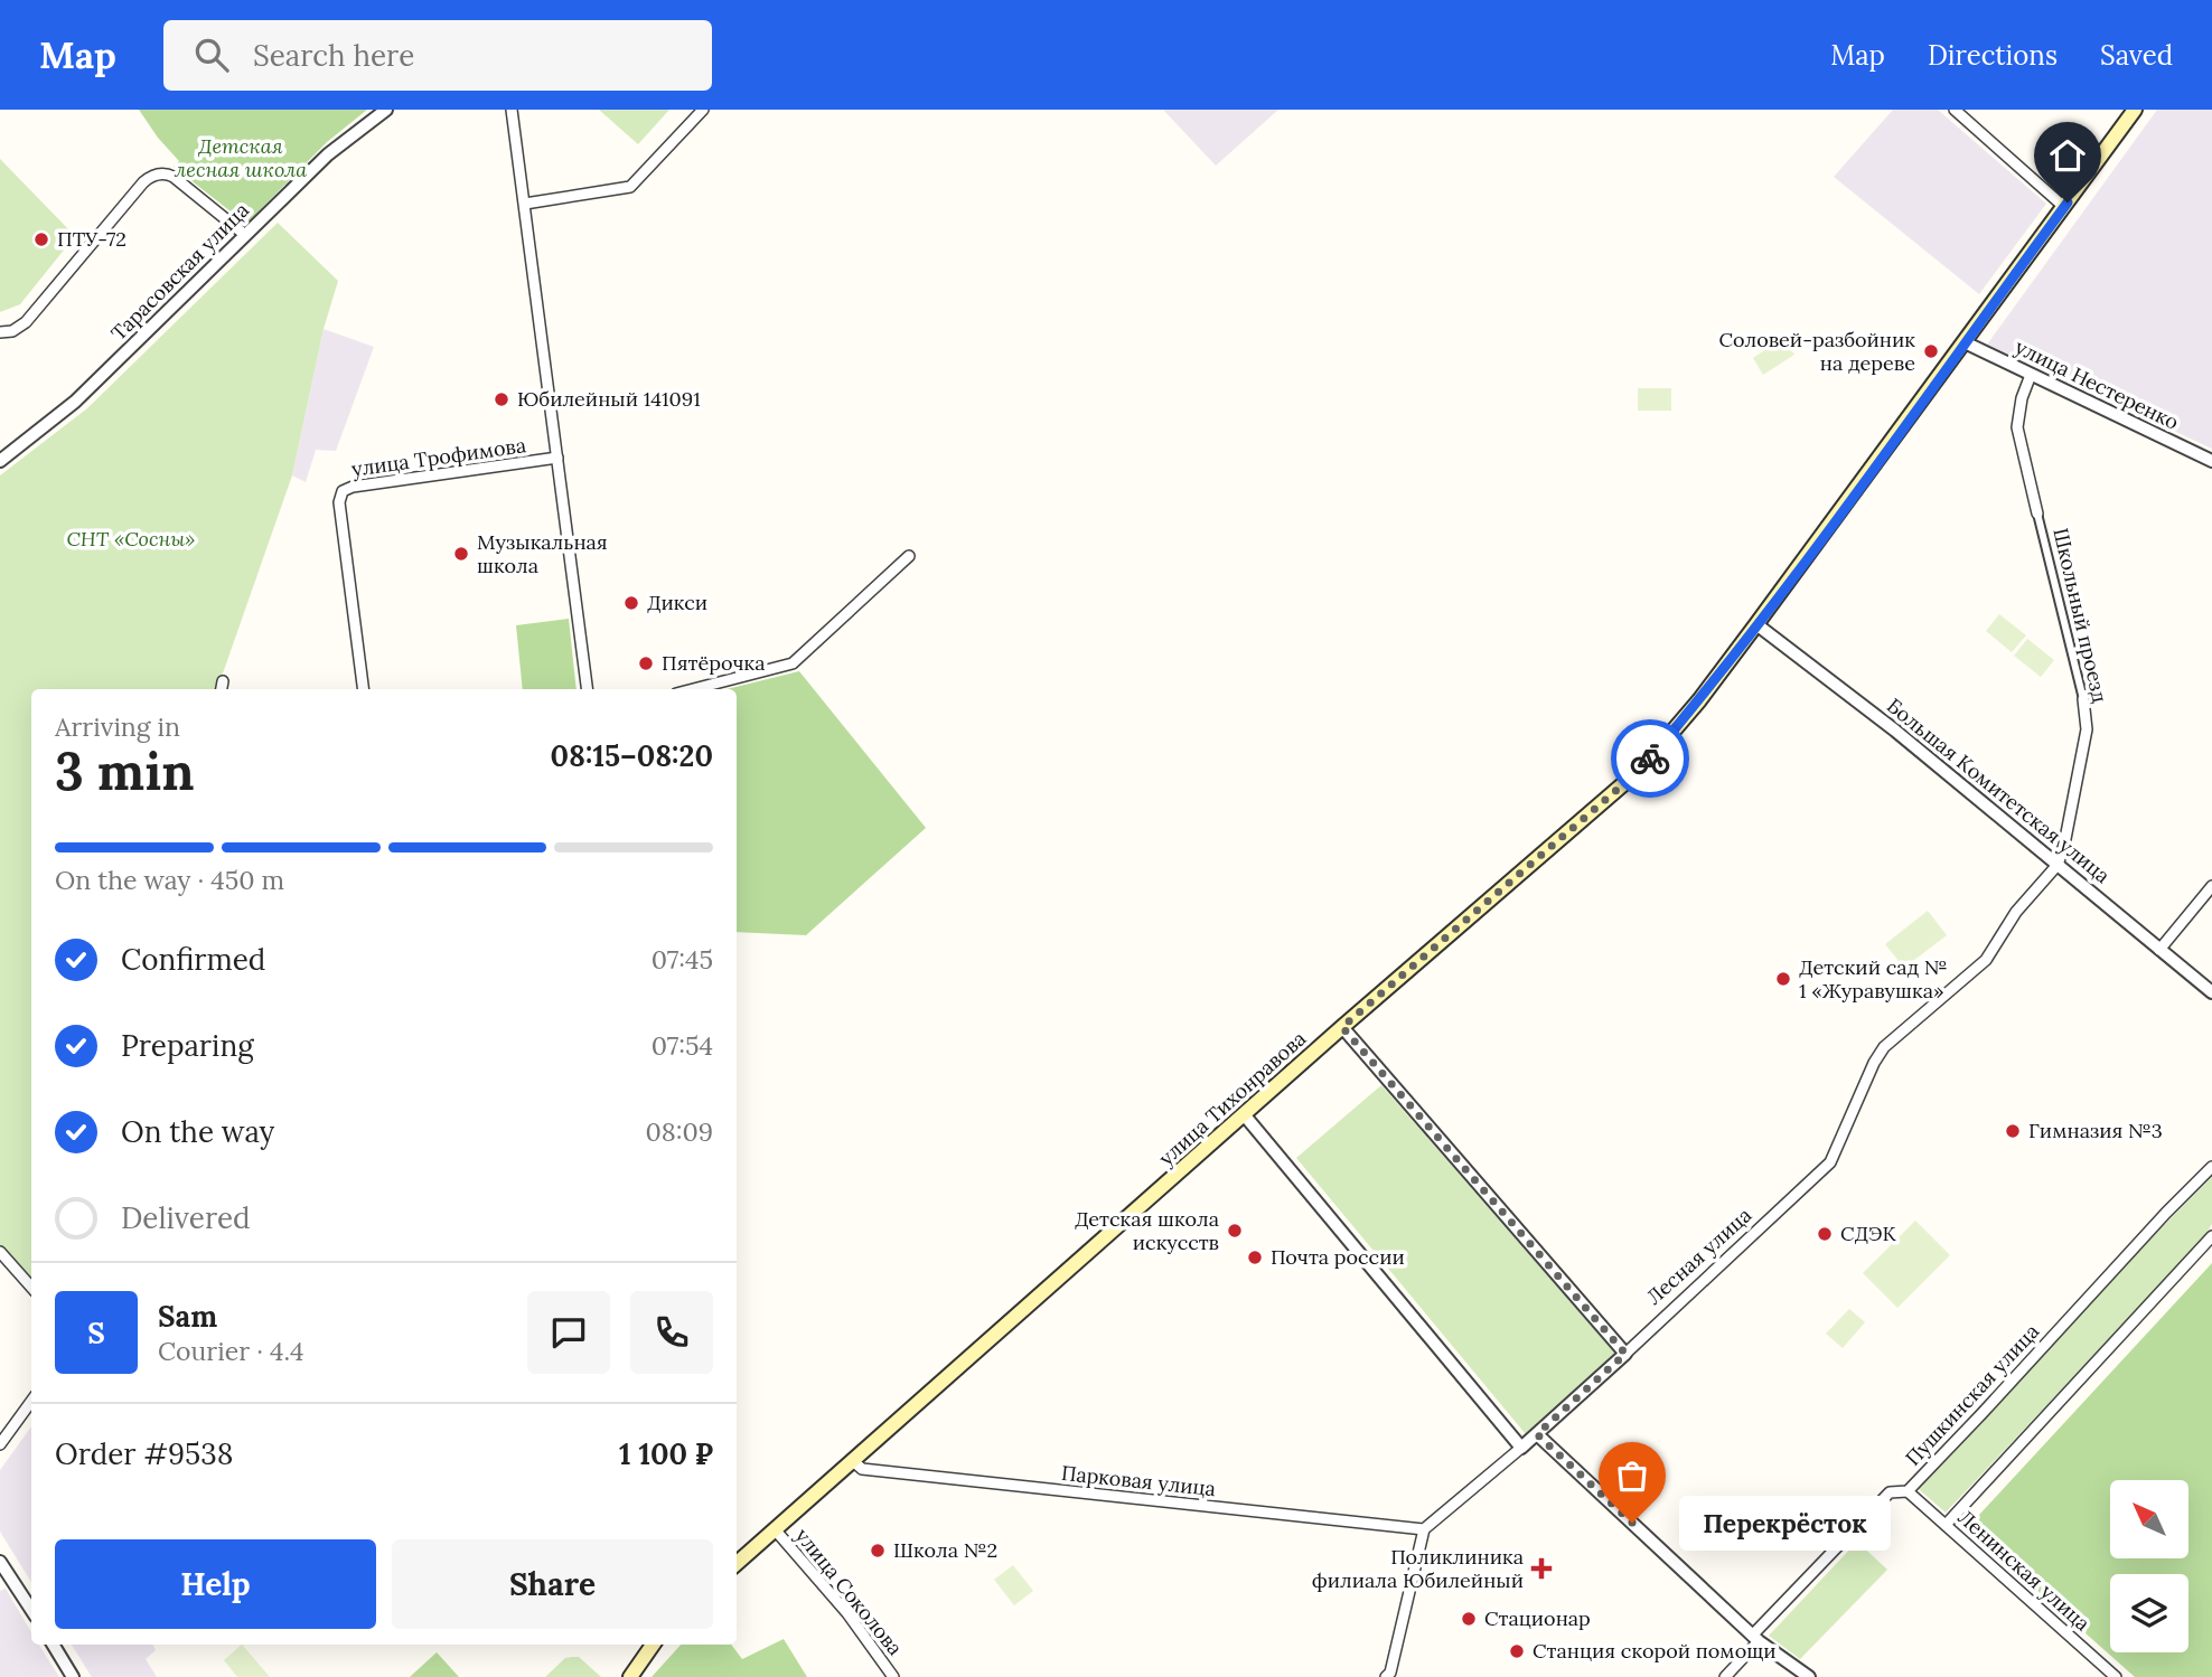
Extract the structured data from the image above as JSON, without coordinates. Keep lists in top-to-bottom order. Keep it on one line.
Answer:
{"streets":{"main road":["улица Тихонравова"],"street":["Тарасовская улица","улица Нестеренко","улица Трофимова","Школьный проезд","Большая Комитетская улица","Лесная улица","Пушкинская улица","Парковая улица","Ленинская улица","улица Соколова"]},"crossings":[["улица Нестеренко","Школьный проезд"],["улица Нестеренко","улица Тихонравова"],["Школьный проезд","Большая Комитетская улица"],["Школьный проезд","Лесная улица"],["Большая Комитетская улица","улица Тихонравова"],["Большая Комитетская улица","Лесная улица"],["улица Тихонравова","Парковая улица"],["улица Тихонравова","улица Соколова"],["Лесная улица","Парковая улица"],["Пушкинская улица","Ленинская улица"]],"parks":["Детская лесная школа","СНТ «Сосны»"],"places":{"other":["ПТУ-72","Соловей-разбойник на дереве","Юбилейный 141091","Музыкальная школа","Дикси","Пятёрочка","Детский сад № 1 «Журавушка»","Гимназия №3","Детская школа искусств","СДЭК","Почта россии","Перекрёсток","Школа №2","Стационар","Станция скорой помощи"],"health":["Поликлиника филиала Юбилейный"]},"north":"top left","page":{"header":"Map","search":"Search here","nav":["Map","Directions","Saved"],"heading":["3 min","Arriving in","08:15–08:20"],"panel":["Sam","Courier · 4.4","Order #9538","1 100 ₽"],"bar":"On the way · 450 m","list":[["Confirmed","07:45"],["Preparing","07:54"],["On the way","08:09"],"Delivered"],"round":"S","bubble":"Перекрёсток","buttons":["Help","Share"]}}
